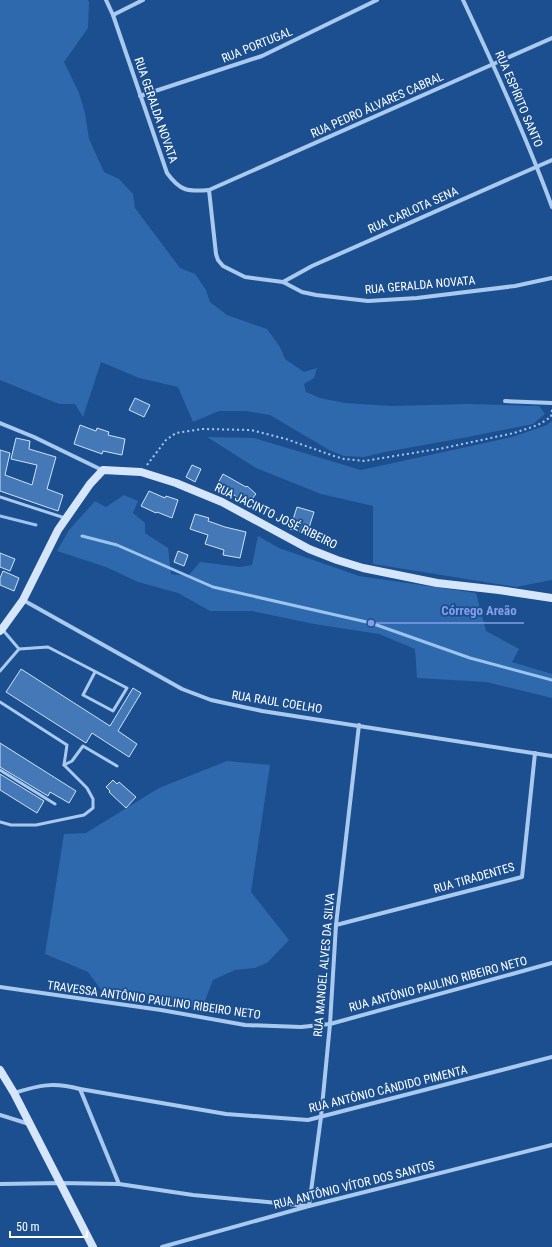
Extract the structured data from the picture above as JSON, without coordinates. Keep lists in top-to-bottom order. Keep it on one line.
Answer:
{"streets":{"street":["RUA PORTUGAL","RUA ESPÍRITO SANTO","RUA PEDRO ÁLVARES CABRAL","RUA GERALDA NOVATA","RUA CARLOTA SENA","RUA JACINTO JOSÉ RIBEIRO","RUA RAUL COELHO","RUA TIRADENTES","RUA MANOEL ALVES DA SILVA","RUA ANTÔNIO PAULINO RIBEIRO NETO","TRAVESSA ANTÔNIO PAULINO RIBEIRO NETO","RUA ANTÔNIO CÂNDIDO PIMENTA","RUA ANTÔNIO VÍTOR DOS SANTOS"]},"crossings":[["RUA PORTUGAL","RUA GERALDA NOVATA"],["RUA ESPÍRITO SANTO","RUA PEDRO ÁLVARES CABRAL"],["RUA ESPÍRITO SANTO","RUA CARLOTA SENA"],["RUA PEDRO ÁLVARES CABRAL","RUA GERALDA NOVATA"],["RUA GERALDA NOVATA","RUA CARLOTA SENA"],["RUA RAUL COELHO","RUA TIRADENTES"],["RUA RAUL COELHO","RUA MANOEL ALVES DA SILVA"],["RUA TIRADENTES","RUA MANOEL ALVES DA SILVA"],["RUA MANOEL ALVES DA SILVA","RUA ANTÔNIO PAULINO RIBEIRO NETO"],["RUA MANOEL ALVES DA SILVA","TRAVESSA ANTÔNIO PAULINO RIBEIRO NETO"],["RUA MANOEL ALVES DA SILVA","RUA ANTÔNIO CÂNDIDO PIMENTA"],["RUA MANOEL ALVES DA SILVA","RUA ANTÔNIO VÍTOR DOS SANTOS"],["RUA ANTÔNIO PAULINO RIBEIRO NETO","TRAVESSA ANTÔNIO PAULINO RIBEIRO NETO"]],"places":["Córrego Areão"],"scale_bar":"50 m"}
